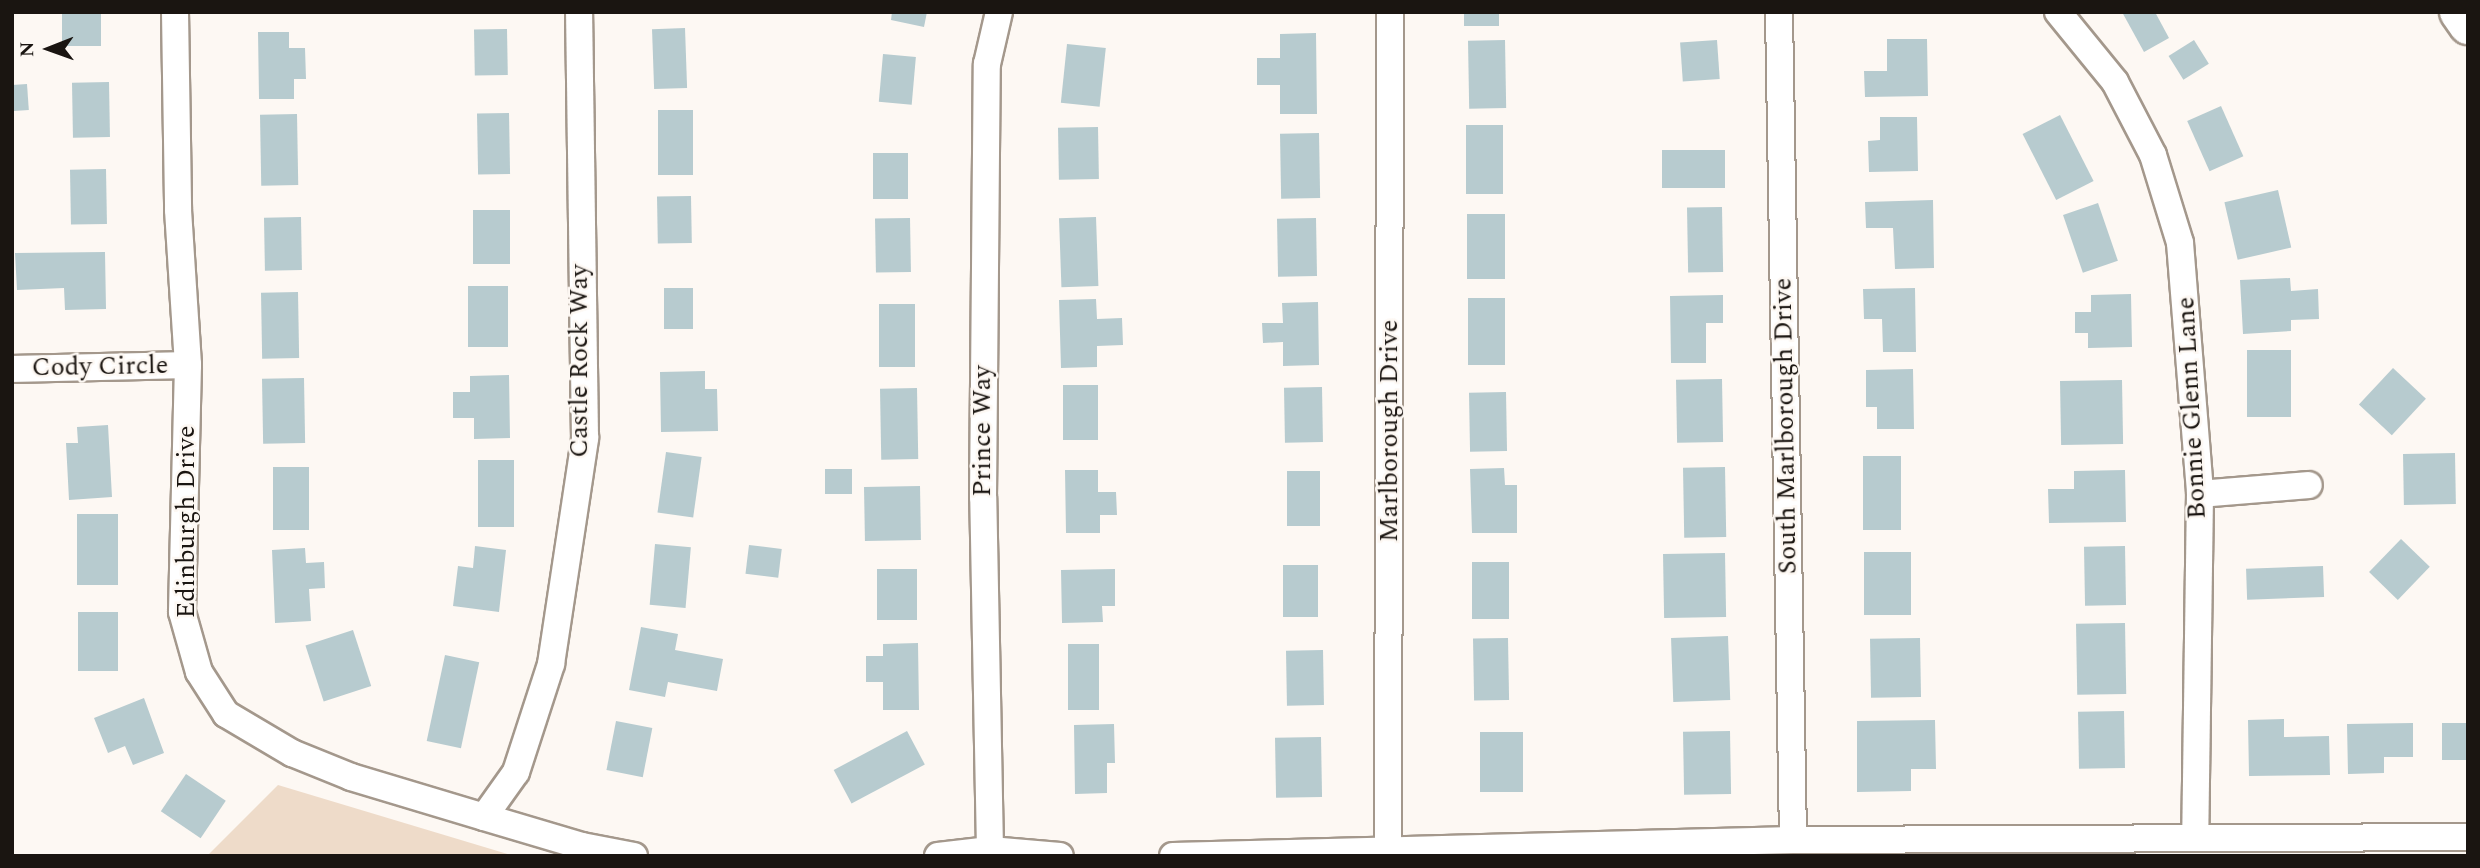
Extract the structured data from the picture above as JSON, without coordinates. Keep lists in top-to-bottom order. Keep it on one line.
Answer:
{"streets":{"street":["Castle Rock Way","Cody Circle","Bonnie Glenn Lane","South Marlborough Drive","Prince Way","Marlborough Drive","Edinburgh Drive"]},"crossings":[["Castle Rock Way","Edinburgh Drive"],["Cody Circle","Edinburgh Drive"]],"north":"left"}
